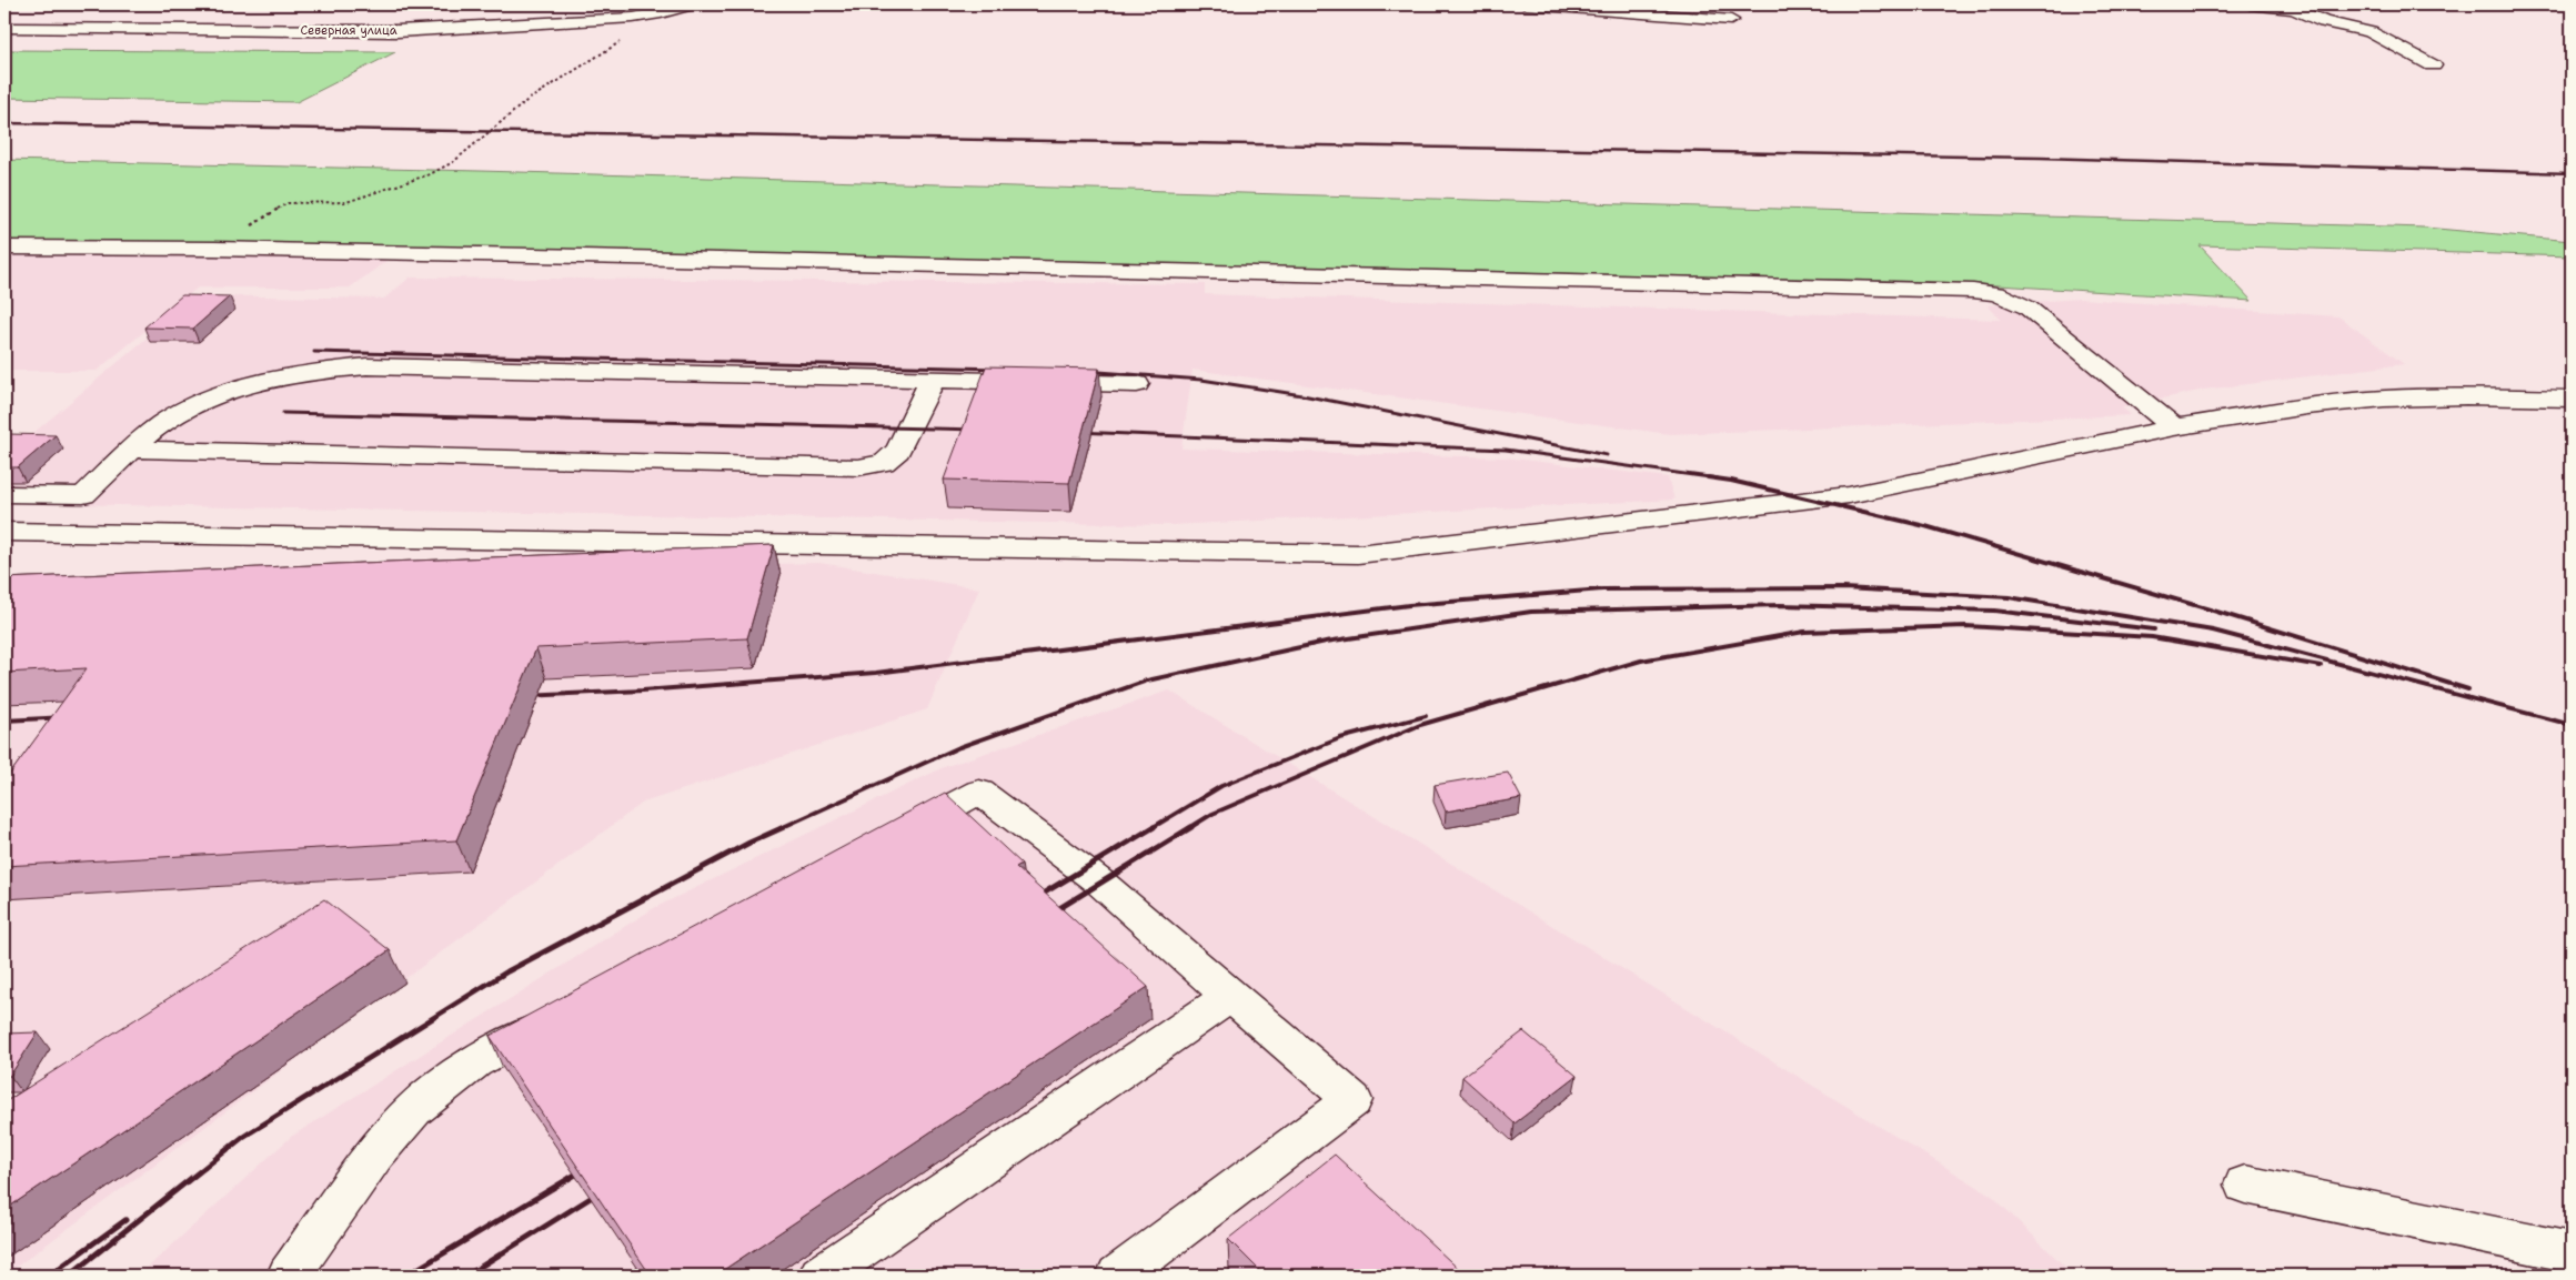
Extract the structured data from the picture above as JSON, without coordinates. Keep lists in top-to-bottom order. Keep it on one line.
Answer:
{"streets":{"street":["Северная улица"]}}
